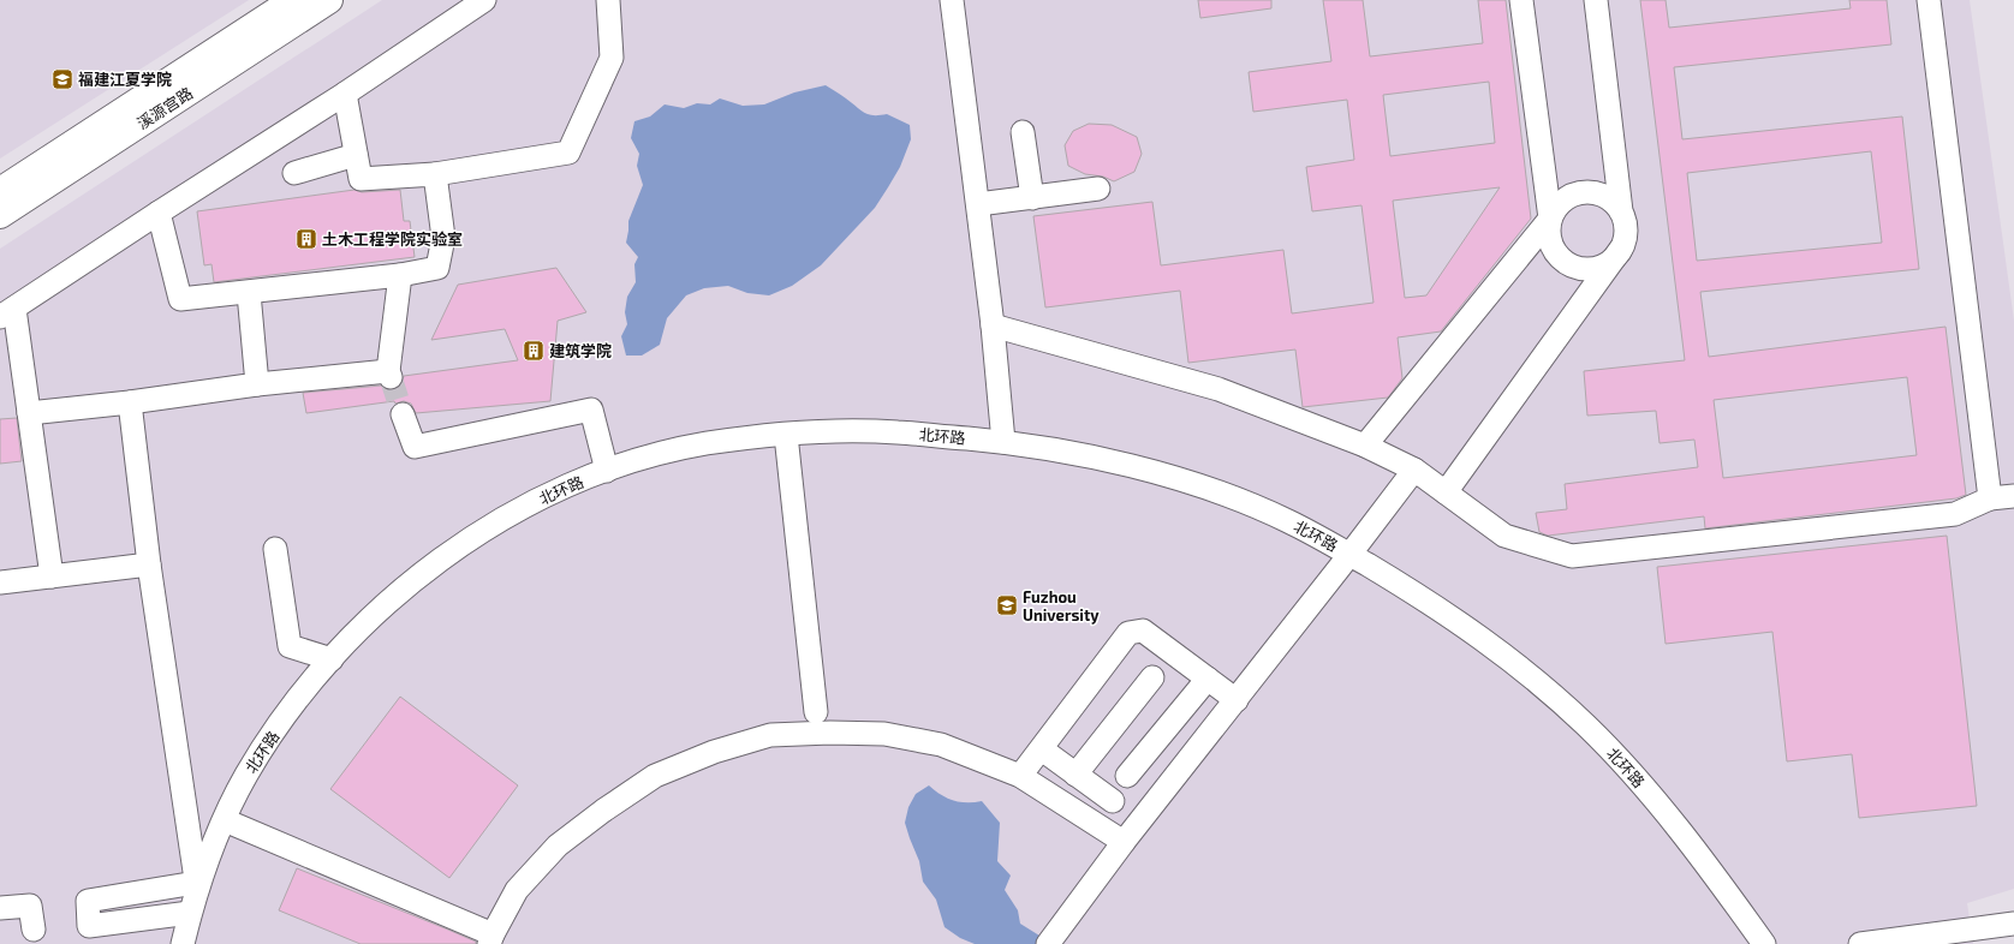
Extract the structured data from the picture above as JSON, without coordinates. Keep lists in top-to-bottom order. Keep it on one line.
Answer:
{"streets":{"main road":["溪源宫路"],"street":["北环路"]},"places":{"school or university":["福建江夏学院","Fuzhou University"],"building":["土木工程学院实验室","建筑学院"]}}
